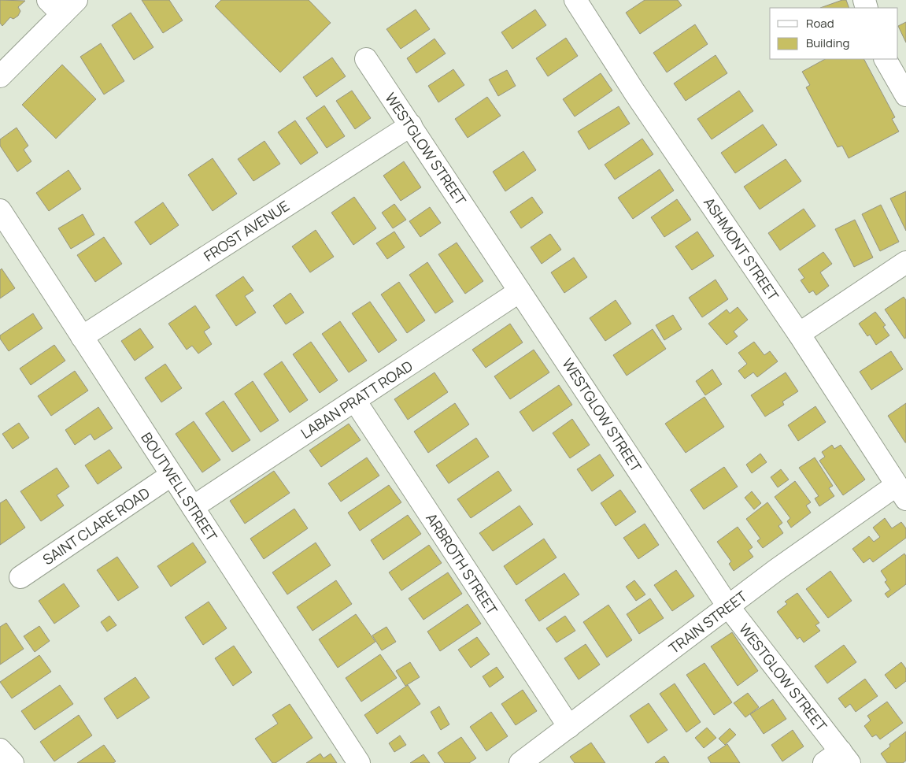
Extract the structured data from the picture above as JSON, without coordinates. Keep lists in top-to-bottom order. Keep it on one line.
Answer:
{"streets":{"street":["WESTGLOW STREET","FROST AVENUE","ASHMONT STREET","LABAN PRATT ROAD","BOUTWELL STREET","SAINT CLARE ROAD","ARBROTH STREET","TRAIN STREET"]},"crossings":[["WESTGLOW STREET","FROST AVENUE"],["WESTGLOW STREET","LABAN PRATT ROAD"],["WESTGLOW STREET","TRAIN STREET"],["FROST AVENUE","BOUTWELL STREET"],["ASHMONT STREET","TRAIN STREET"],["LABAN PRATT ROAD","BOUTWELL STREET"],["LABAN PRATT ROAD","ARBROTH STREET"],["BOUTWELL STREET","SAINT CLARE ROAD"],["ARBROTH STREET","TRAIN STREET"]],"legend":["Road","Building"]}
